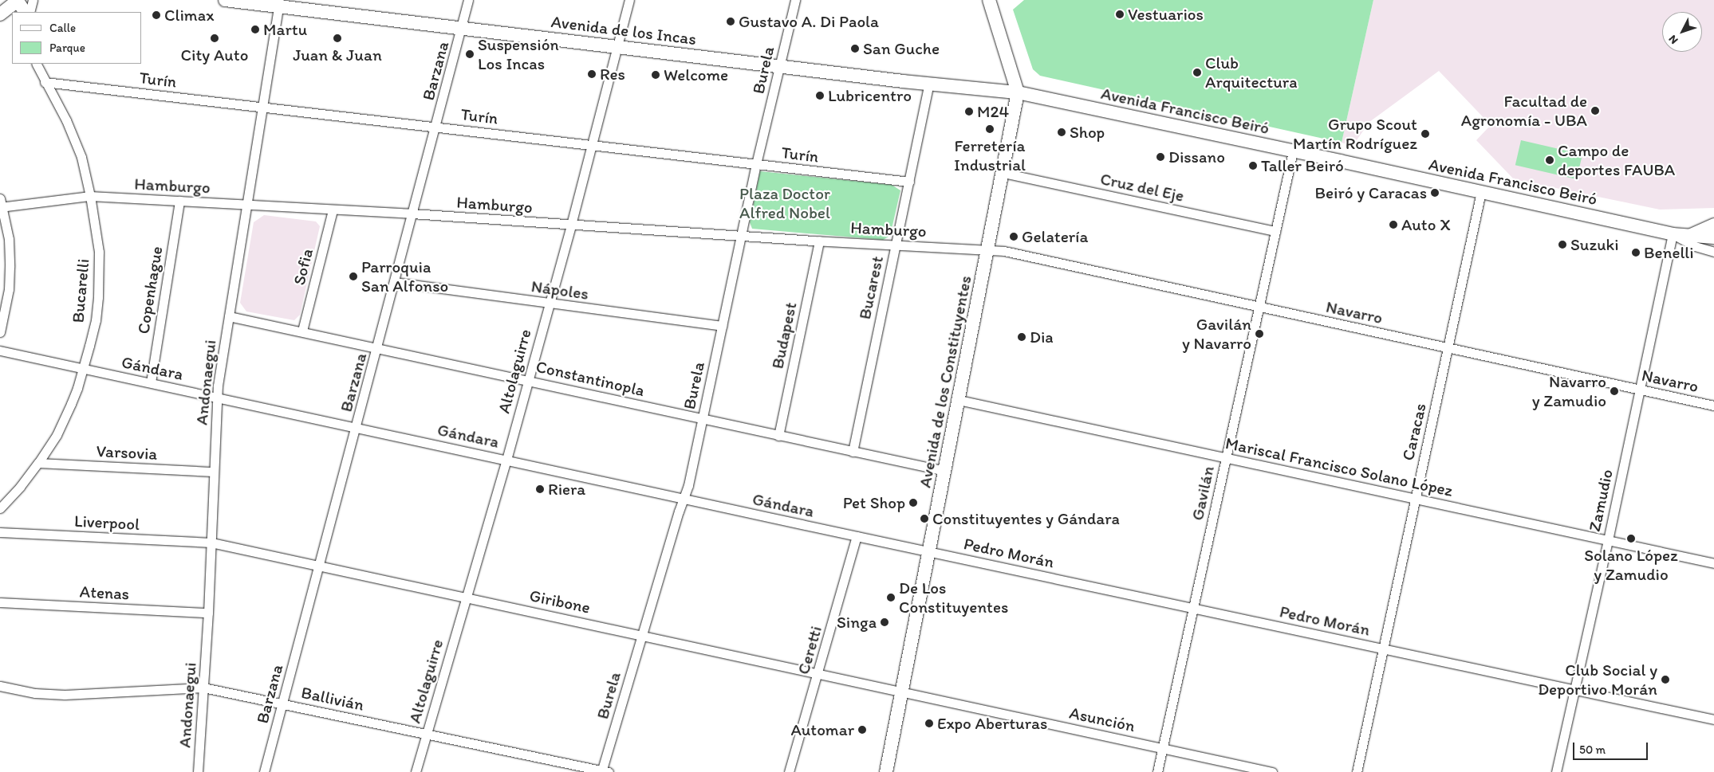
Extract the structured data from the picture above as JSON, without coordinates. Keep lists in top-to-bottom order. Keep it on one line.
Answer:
{"streets":{"main road":["Avenida de los Incas","Avenida Francisco Beiró","Avenida de los Constituyentes"],"street":["Burela","Barzana","Turín","Hamburgo","Cruz del Eje","Sofia","Bucarest","Copenhague","Nápoles","Bucarelli","Navarro","Budapest","Gándara","Altolaguirre","Constantinopla","Andonaegui","Caracas","Varsovia","Mariscal Francisco Solano López","Gavilán","Zamudio","Liverpool","Pedro Morán","Atenas","Giribone","Ceretti","Ballivián","Asunción"]},"crossings":[["Avenida de los Incas","Burela"],["Avenida de los Incas","Barzana"],["Avenida de los Incas","Avenida Francisco Beiró"],["Avenida de los Incas","Bucarest"],["Avenida de los Incas","Altolaguirre"],["Avenida de los Incas","Avenida de los Constituyentes"],["Avenida de los Incas","Andonaegui"],["Burela","Turín"],["Burela","Hamburgo"],["Burela","Nápoles"],["Burela","Gándara"],["Burela","Constantinopla"],["Burela","Giribone"],["Burela","Ballivián"],["Barzana","Turín"],["Barzana","Hamburgo"],["Barzana","Nápoles"],["Barzana","Gándara"],["Barzana","Constantinopla"],["Barzana","Giribone"],["Barzana","Ballivián"],["Turín","Bucarest"],["Turín","Bucarelli"],["Turín","Altolaguirre"],["Turín","Andonaegui"],["Avenida Francisco Beiró","Avenida de los Constituyentes"],["Avenida Francisco Beiró","Caracas"],["Avenida Francisco Beiró","Gavilán"],["Avenida Francisco Beiró","Zamudio"],["Hamburgo","Sofia"],["Hamburgo","Bucarest"],["Hamburgo","Copenhague"],["Hamburgo","Bucarelli"],["Hamburgo","Navarro"],["Hamburgo","Budapest"],["Hamburgo","Altolaguirre"],["Hamburgo","Avenida de los Constituyentes"],["Hamburgo","Andonaegui"],["Cruz del Eje","Avenida de los Constituyentes"],["Cruz del Eje","Gavilán"],["Sofia","Constantinopla"],["Bucarest","Constantinopla"],["Copenhague","Gándara"],["Nápoles","Altolaguirre"],["Bucarelli","Gándara"],["Bucarelli","Varsovia"],["Navarro","Avenida de los Constituyentes"],["Navarro","Caracas"],["Navarro","Gavilán"],["Navarro","Zamudio"],["Budapest","Constantinopla"],["Gándara","Altolaguirre"],["Gándara","Avenida de los Constituyentes"],["Gándara","Andonaegui"],["Gándara","Pedro Morán"],["Gándara","Ceretti"],["Altolaguirre","Constantinopla"],["Altolaguirre","Giribone"],["Altolaguirre","Ballivián"],["Constantinopla","Avenida de los Constituyentes"],["Constantinopla","Andonaegui"],["Avenida de los Constituyentes","Mariscal Francisco Solano López"],["Avenida de los Constituyentes","Pedro Morán"],["Avenida de los Constituyentes","Giribone"],["Avenida de los Constituyentes","Asunción"],["Andonaegui","Varsovia"],["Andonaegui","Liverpool"],["Andonaegui","Atenas"],["Andonaegui","Giribone"],["Andonaegui","Ballivián"],["Caracas","Mariscal Francisco Solano López"],["Caracas","Pedro Morán"],["Mariscal Francisco Solano López","Gavilán"],["Mariscal Francisco Solano López","Zamudio"],["Gavilán","Pedro Morán"],["Gavilán","Asunción"],["Zamudio","Pedro Morán"],["Liverpool","Giribone"],["Giribone","Ceretti"],["Giribone","Asunción"]],"parks":["Plaza Doctor Alfred Nobel"],"places":["Vestuarios","Climax","Gustavo A. Di Paola","Martu","City Auto","Juan & Juan","San Guche","Suspensión Los Incas","Club Arquitectura","Res","Welcome","Lubricentro","Facultad de Agronomía - UBA","M24","Ferretería Industrial","Shop","Grupo Scout Martín Rodríguez","Dissano","Campo de deportes FAUBA","Taller Beiró","Beiró y Caracas","Auto X","Gelatería","Suzuki","Benelli","Parroquia San Alfonso","Gavilán y Navarro","Dia","Navarro y Zamudio","Riera","Pet Shop","Constituyentes y Gándara","Solano López y Zamudio","De Los Constituyentes","Singa","Club Social y Deportivo Morán","Expo Aberturas","Automar"],"legend":["Calle","Parque"],"scale_bar":"50 m","north":"bottom left"}
